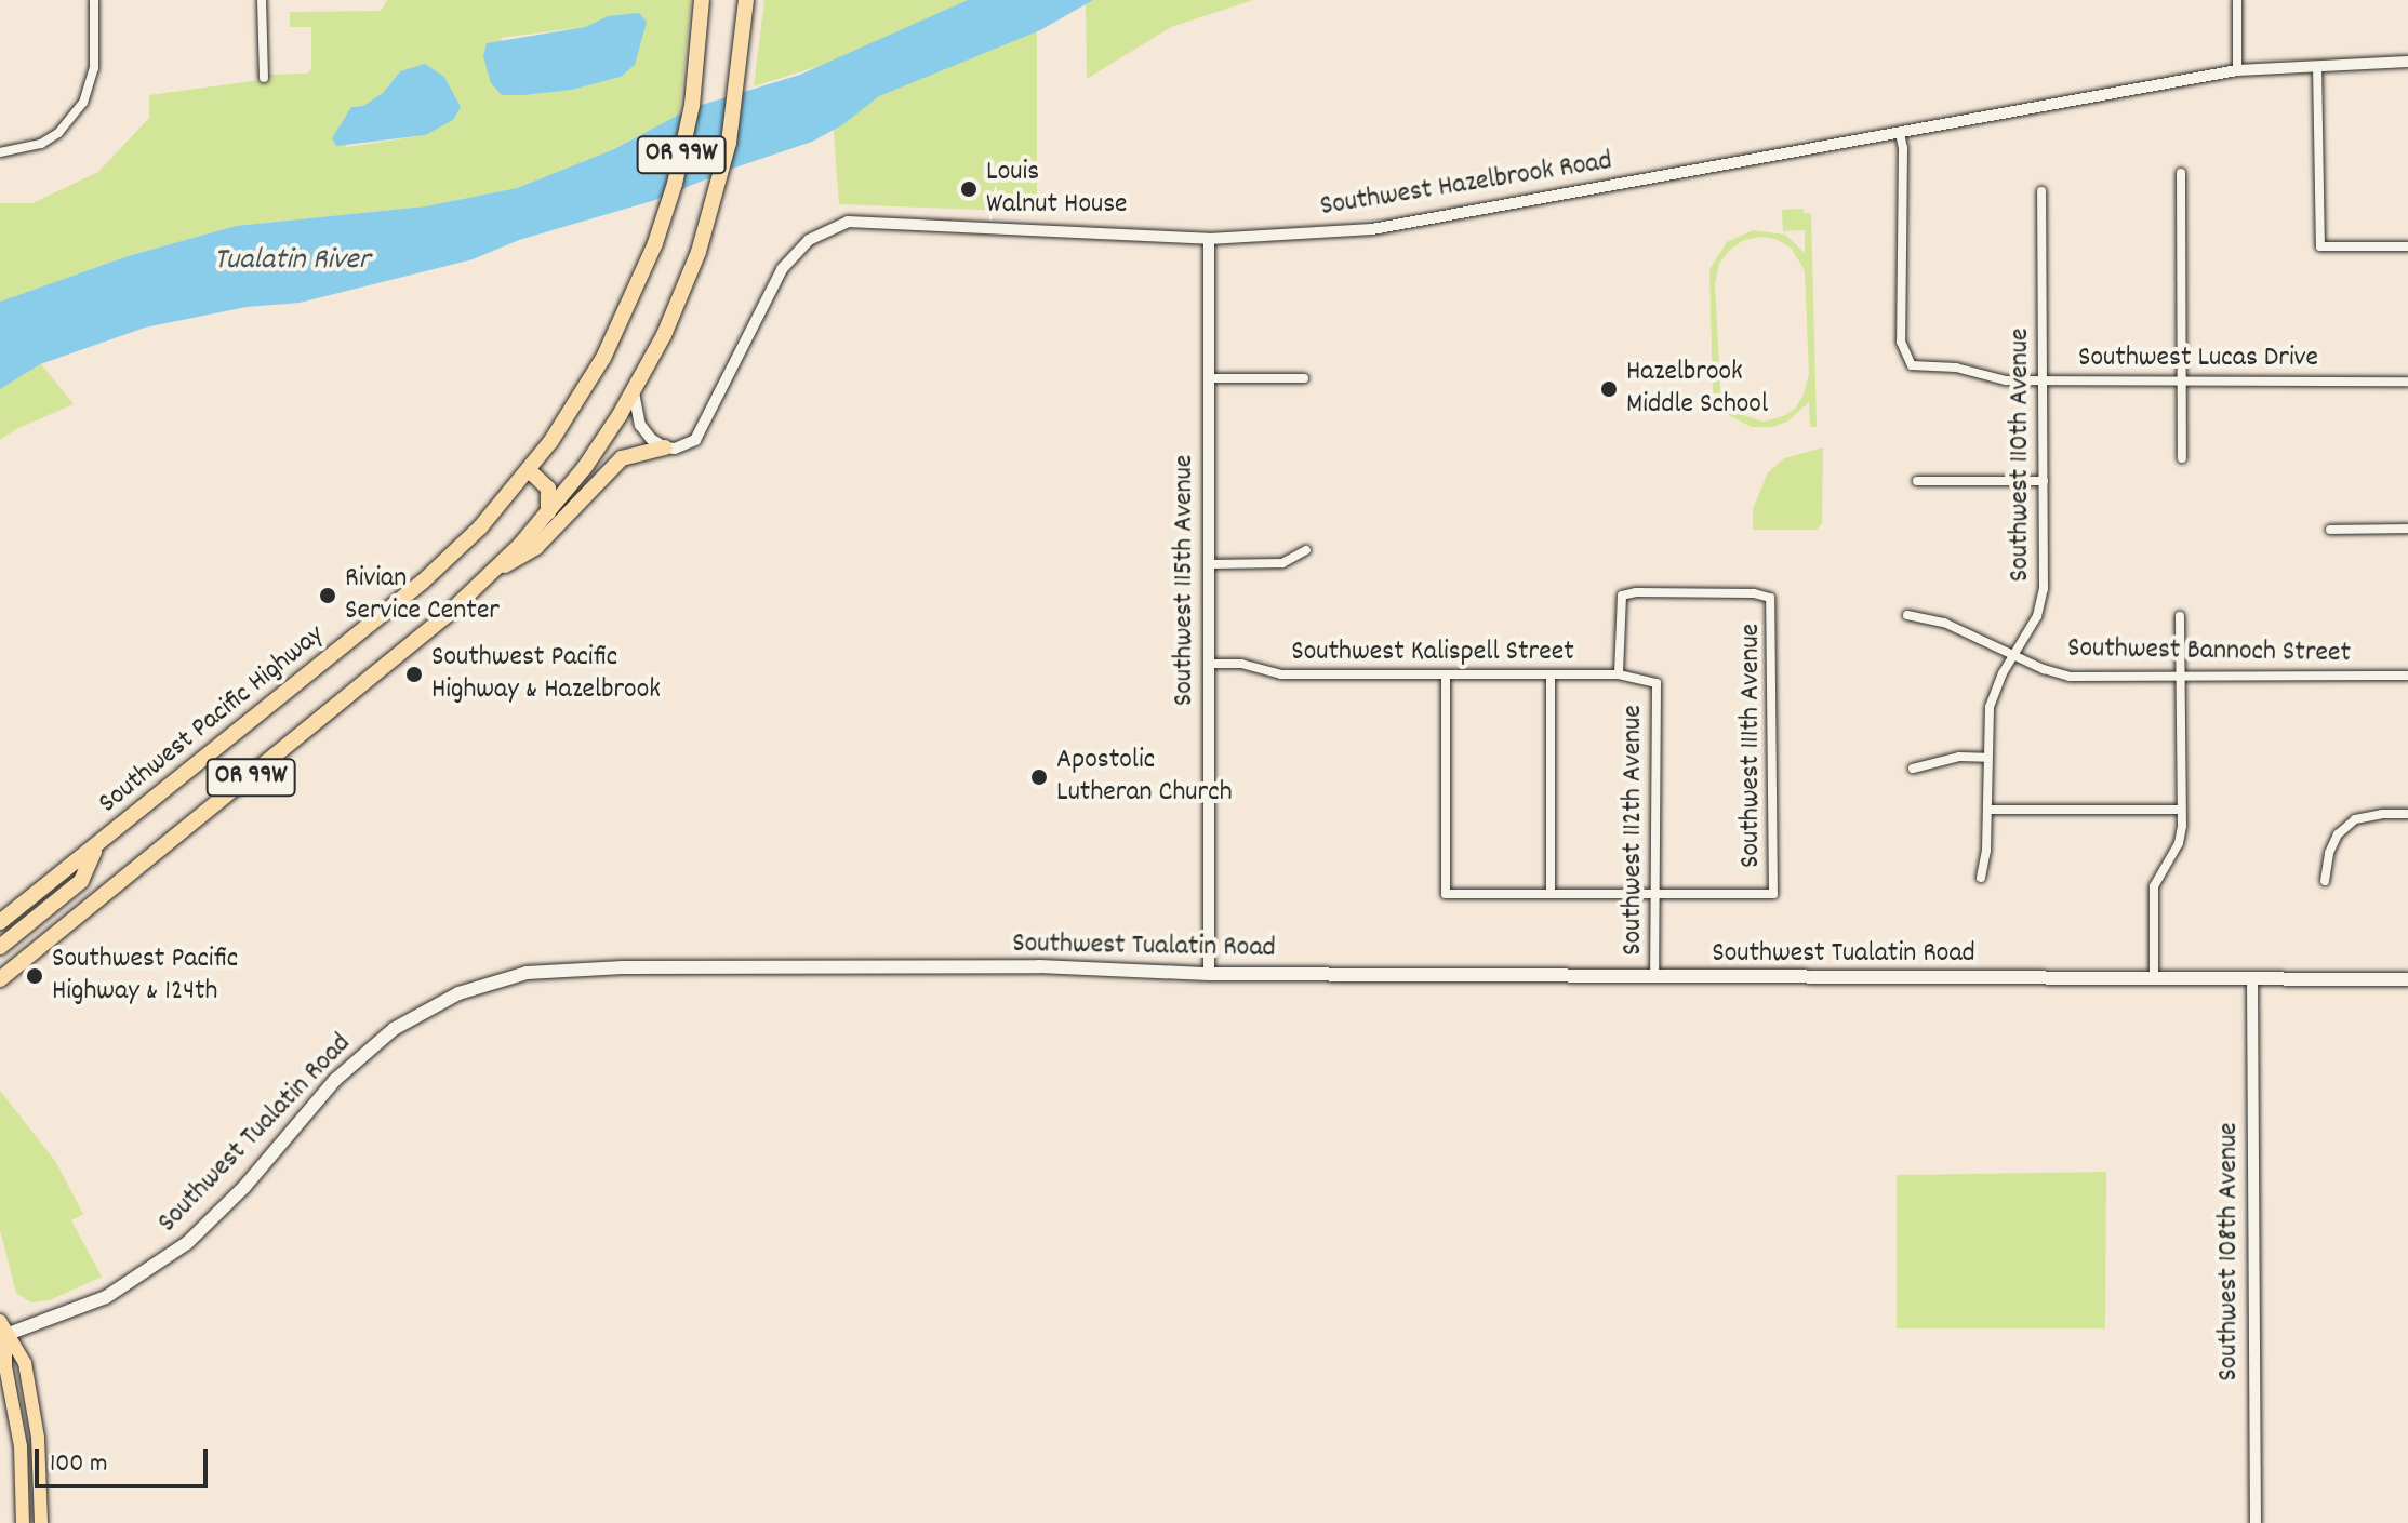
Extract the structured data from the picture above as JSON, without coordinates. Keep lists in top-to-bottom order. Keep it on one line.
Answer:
{"streets":{"highway":["OR 99W","Southwest Pacific Highway"],"main road":["Southwest Tualatin Road"],"street":["Southwest Hazelbrook Road","Southwest Lucas Drive","Southwest 110th Avenue","Southwest 115th Avenue","Southwest Bannoch Street","Southwest Kalispell Street","Southwest 111th Avenue","Southwest 112th Avenue","Southwest 108th Avenue"]},"crossings":[["Southwest Hazelbrook Road","Southwest Lucas Drive"],["Southwest Hazelbrook Road","Southwest 115th Avenue"],["Southwest Lucas Drive","Southwest 110th Avenue"],["Southwest 110th Avenue","Southwest Bannoch Street"],["Southwest 115th Avenue","Southwest Kalispell Street"],["Southwest 115th Avenue","Southwest Tualatin Road"],["Southwest Kalispell Street","Southwest 111th Avenue"],["Southwest Kalispell Street","Southwest 112th Avenue"],["Southwest 111th Avenue","Southwest 112th Avenue"],["Southwest 112th Avenue","Southwest Tualatin Road"],["Southwest Tualatin Road","Southwest 108th Avenue"]],"water":["Tualatin River"],"places":["Louis Walnut House","Hazelbrook Middle School","Rivian Service Center","Southwest Pacific Highway & Hazelbrook","Apostolic Lutheran Church","Southwest Pacific Highway & 124th"],"scale_bar":"100 m"}
